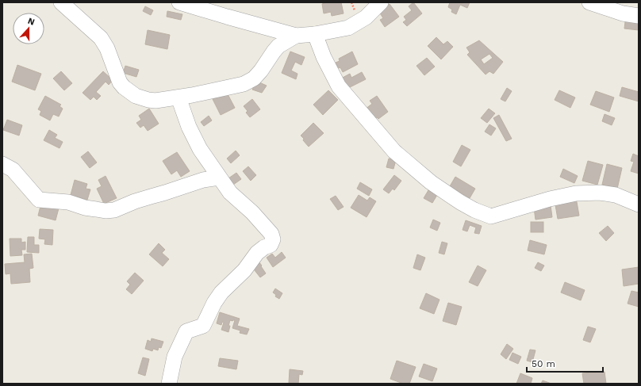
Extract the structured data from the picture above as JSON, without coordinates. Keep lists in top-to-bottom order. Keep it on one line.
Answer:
{"scale_bar":"50 m","north":"top"}
